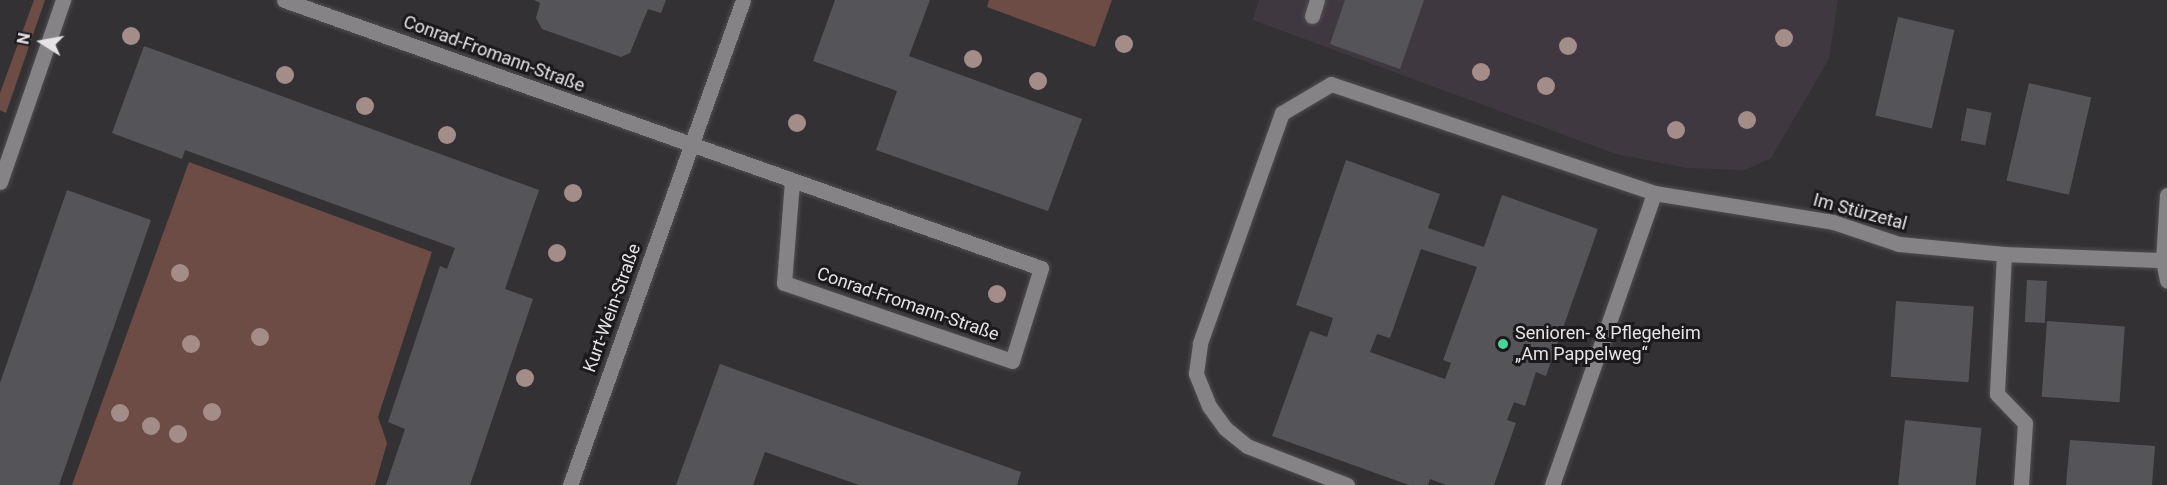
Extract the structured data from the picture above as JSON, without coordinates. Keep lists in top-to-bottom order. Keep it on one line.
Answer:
{"streets":{"street":["Conrad-Fromann-Straße","Im Stürzetal","Kurt-Wein-Straße"]},"crossings":[["Conrad-Fromann-Straße","Kurt-Wein-Straße"]],"places":["Senioren- & Pflegeheim „Am Pappelweg“"],"north":"left"}
